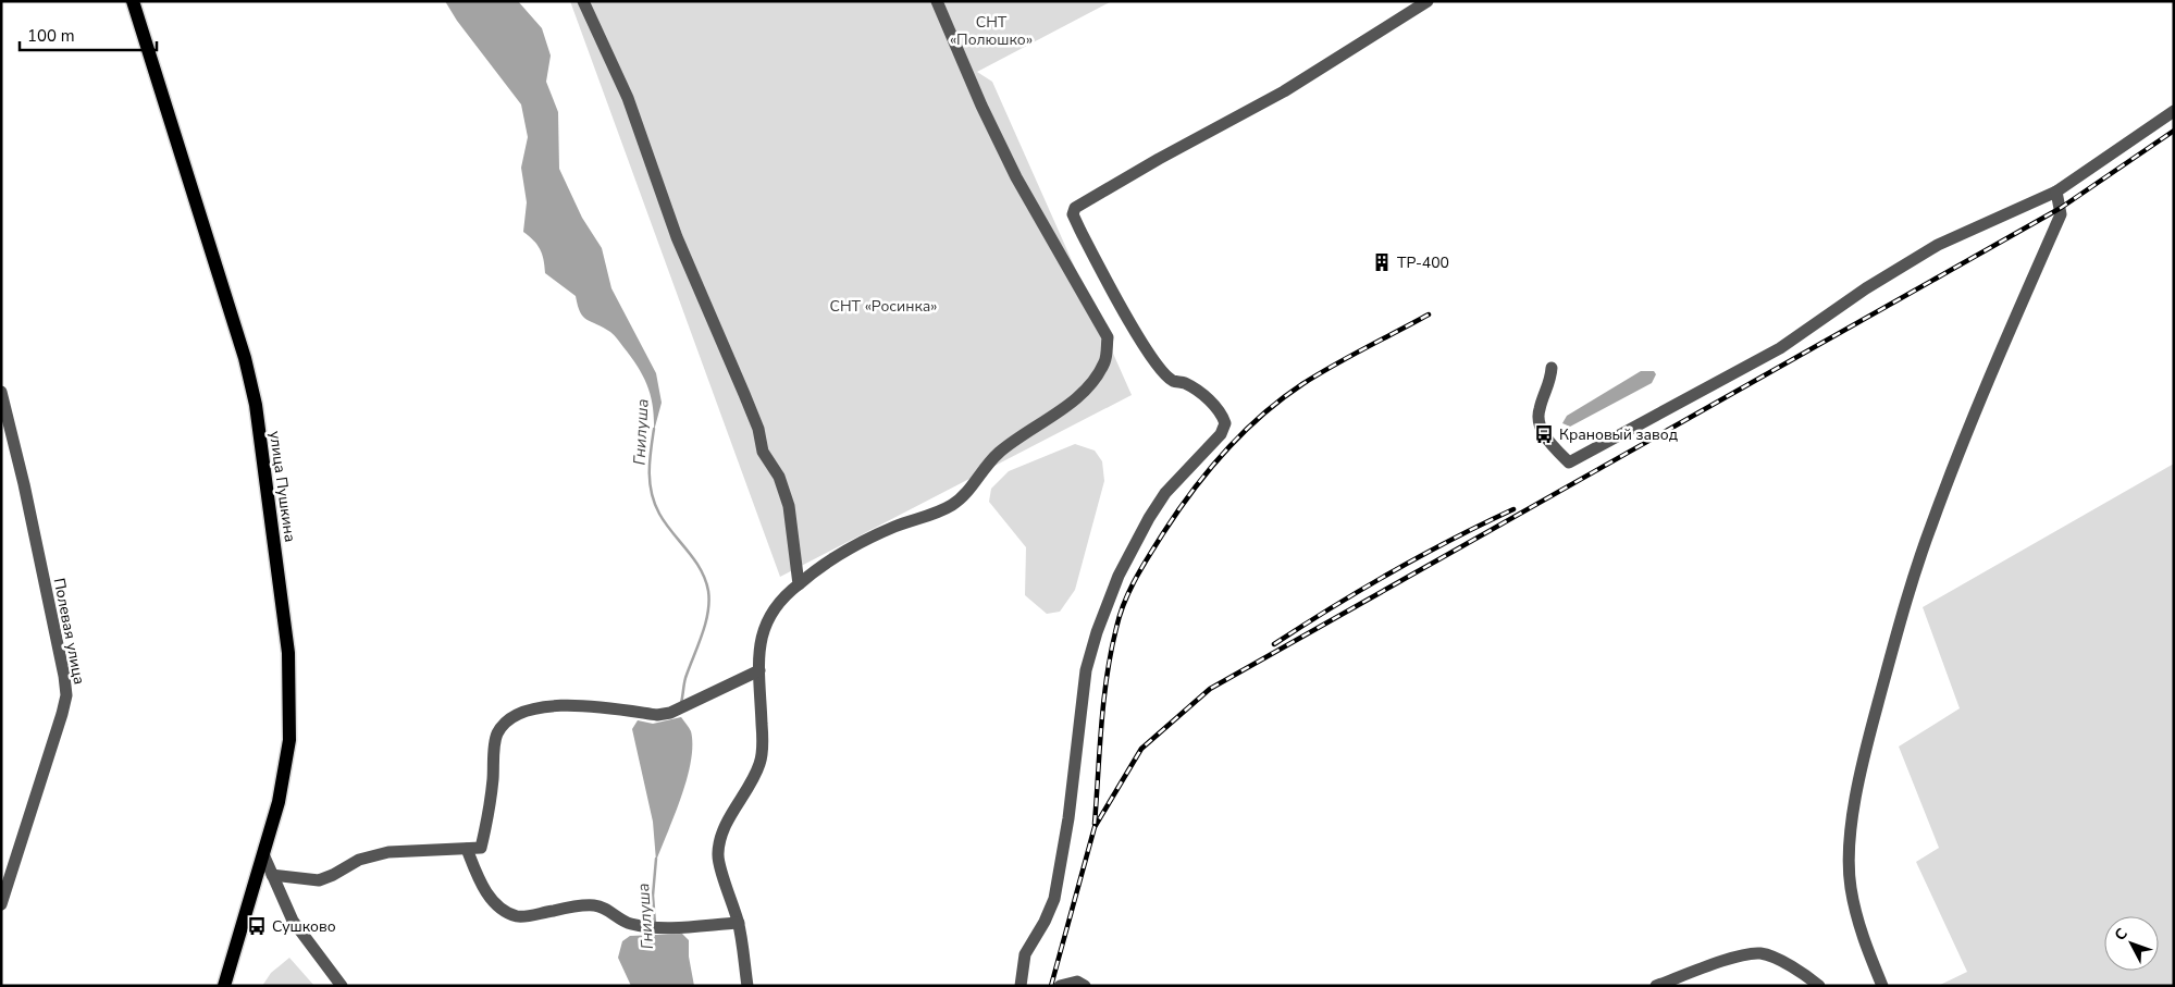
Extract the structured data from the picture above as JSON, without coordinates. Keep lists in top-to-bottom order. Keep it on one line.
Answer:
{"streets":{"main road":["улица Пушкина"],"street":["Полевая улица"]},"water":["Гнилуша"],"parks":["СНТ «Полюшко»","СНТ «Росинка»"],"places":{"building":["ТР-400"],"bus stop":["Крановый завод","Сушково"]},"scale_bar":"100 m","north":"top left"}
